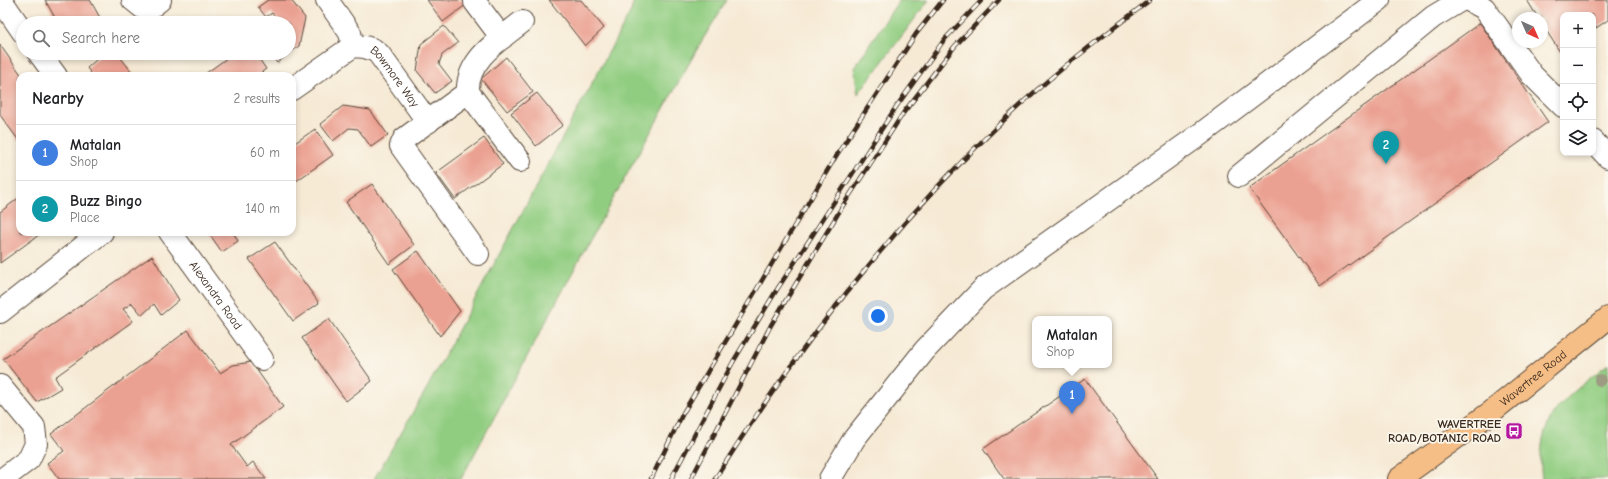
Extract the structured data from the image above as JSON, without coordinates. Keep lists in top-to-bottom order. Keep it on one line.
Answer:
{"streets":{"main road":["Wavertree Road"],"street":["Bowmore Way","Alexandra Road"]},"places":{"bus stop":["WAVERTREE ROAD/BOTANIC ROAD"]},"north":"bottom right","page":{"map_buttons":["+","−"],"search":"Search here","heading":["Nearby","2 results"],"list":[{"mark":"1","name":"Matalan","note":"Shop","value":"60 m"},{"mark":"2","name":"Buzz Bingo","note":"Place","value":"140 m"}],"pins":["2","1"],"popup":["Matalan","Shop"]}}
